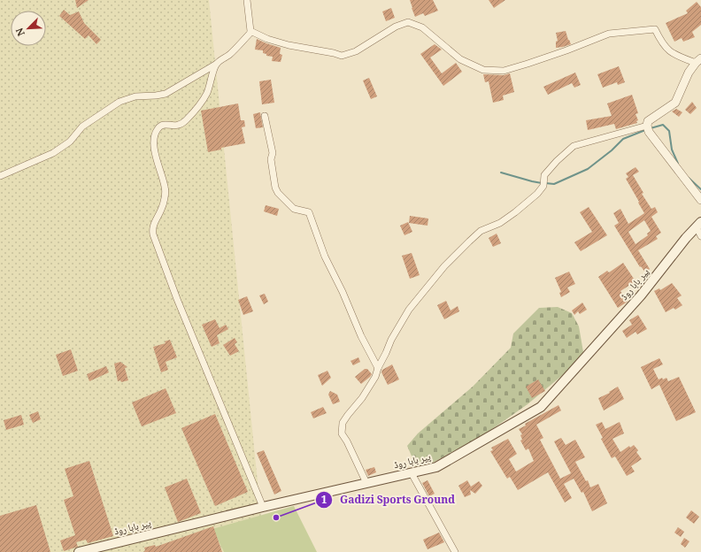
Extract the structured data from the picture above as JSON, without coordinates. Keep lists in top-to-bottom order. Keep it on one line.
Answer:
{"streets":{"main road":["پیر بابا روڈ"]},"places":["Gadizi Sports Ground"],"north":"bottom left"}
